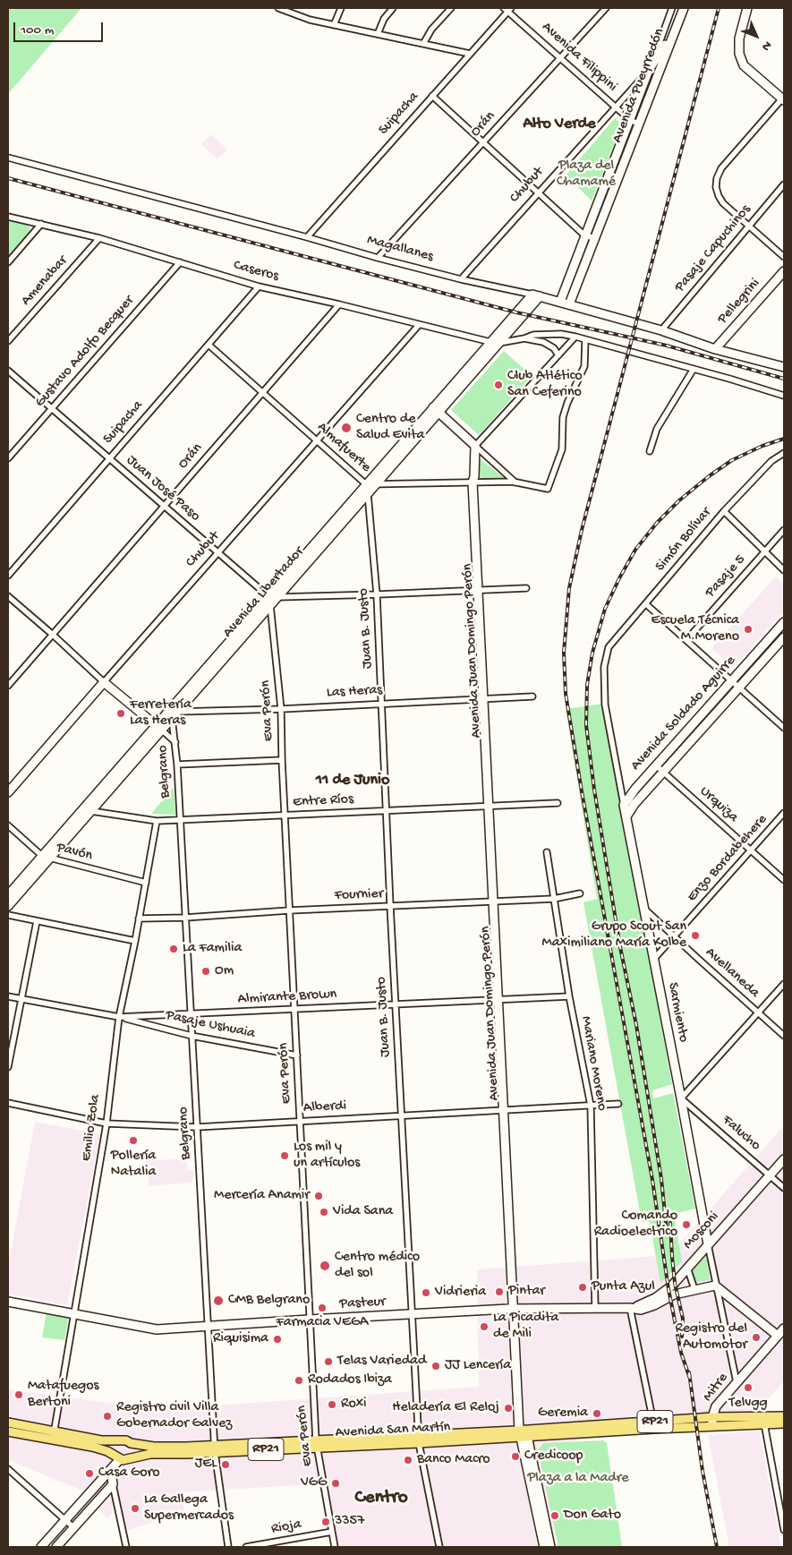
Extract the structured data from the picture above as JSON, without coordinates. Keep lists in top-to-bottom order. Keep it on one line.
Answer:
{"streets":{"main road":["Avenida Pueyrredón","Chubut","Magallanes","Pellegrini","Avenida Libertador","Avenida Juan Domingo Perón","Avenida Soldado Aguirre","Sarmiento","Mosconi","Pasteur","Mitre","RP21","Avenida San Martín"],"street":["Avenida Filippini","Suipacha","Orán","Pasaje Capuchinos","Caseros","Amenabar","Gustavo Adolfo Becquer","Almafuerte","Juan José Paso","Simón Bolívar","Pasaje 5","Juan B. Justo","Las Heras","Eva Perón","Belgrano","Entre Ríos","Urquiza","Pavón","Enzo Bordabehere","Fournier","Avellaneda","Almirante Brown","Pasaje Ushuaia","Mariano Moreno","Alberdi","Emilio Zola","Falucho","Rioja"]},"crossings":[["Avenida Filippini","Avenida Pueyrredón"],["Avenida Filippini","Suipacha"],["Avenida Filippini","Orán"],["Avenida Filippini","Chubut"],["Avenida Pueyrredón","Chubut"],["Avenida Pueyrredón","Magallanes"],["Suipacha","Magallanes"],["Suipacha","Caseros"],["Suipacha","Almafuerte"],["Suipacha","Juan José Paso"],["Orán","Magallanes"],["Orán","Caseros"],["Orán","Almafuerte"],["Orán","Juan José Paso"],["Chubut","Magallanes"],["Chubut","Caseros"],["Chubut","Almafuerte"],["Chubut","Juan José Paso"],["Magallanes","Pasaje Capuchinos"],["Magallanes","Pellegrini"],["Magallanes","Avenida Libertador"],["Caseros","Amenabar"],["Caseros","Gustavo Adolfo Becquer"],["Caseros","Avenida Libertador"],["Gustavo Adolfo Becquer","Juan José Paso"],["Almafuerte","Avenida Libertador"],["Almafuerte","Avenida Juan Domingo Perón"],["Juan José Paso","Avenida Libertador"],["Juan José Paso","Eva Perón"],["Simón Bolívar","Sarmiento"],["Avenida Libertador","Juan B. Justo"],["Avenida Libertador","Las Heras"],["Avenida Libertador","Eva Perón"],["Avenida Libertador","Belgrano"],["Avenida Libertador","Entre Ríos"],["Avenida Libertador","Pavón"],["Juan B. Justo","Las Heras"],["Juan B. Justo","Entre Ríos"],["Juan B. Justo","Fournier"],["Juan B. Justo","Almirante Brown"],["Juan B. Justo","Alberdi"],["Juan B. Justo","Pasteur"],["Juan B. Justo","Avenida San Martín"],["Avenida Juan Domingo Perón","Las Heras"],["Avenida Juan Domingo Perón","Entre Ríos"],["Avenida Juan Domingo Perón","Fournier"],["Avenida Juan Domingo Perón","Almirante Brown"],["Avenida Juan Domingo Perón","Alberdi"],["Avenida Juan Domingo Perón","Pasteur"],["Avenida Juan Domingo Perón","Avenida San Martín"],["Las Heras","Eva Perón"],["Las Heras","Belgrano"],["Eva Perón","Entre Ríos"],["Eva Perón","Fournier"],["Eva Perón","Almirante Brown"],["Eva Perón","Pasaje Ushuaia"],["Eva Perón","Alberdi"],["Eva Perón","Pasteur"],["Eva Perón","Avenida San Martín"],["Eva Perón","Rioja"],["Avenida Soldado Aguirre","Urquiza"],["Avenida Soldado Aguirre","Sarmiento"],["Belgrano","Entre Ríos"],["Belgrano","Fournier"],["Belgrano","Almirante Brown"],["Belgrano","Pasaje Ushuaia"],["Belgrano","Alberdi"],["Belgrano","Pasteur"],["Belgrano","Avenida San Martín"],["Entre Ríos","Emilio Zola"],["Urquiza","Enzo Bordabehere"],["Pavón","Emilio Zola"],["Enzo Bordabehere","Avellaneda"],["Enzo Bordabehere","Sarmiento"],["Fournier","Mariano Moreno"],["Fournier","Emilio Zola"],["Avellaneda","Sarmiento"],["Almirante Brown","Pasaje Ushuaia"],["Almirante Brown","Mariano Moreno"],["Almirante Brown","Emilio Zola"],["Sarmiento","Falucho"],["Sarmiento","Mosconi"],["Sarmiento","Pasteur"],["Sarmiento","Mitre"],["Pasaje Ushuaia","Emilio Zola"],["Mariano Moreno","Alberdi"],["Mariano Moreno","Pasteur"],["Alberdi","Emilio Zola"],["Emilio Zola","Pasteur"],["Emilio Zola","Avenida San Martín"],["Falucho","Mosconi"],["Mosconi","Pasteur"],["Mitre","Avenida San Martín"]],"districts":["Alto Verde","11 de Junio","Centro"],"parks":["Plaza del Chamamé","Plaza a la Madre"],"places":["Club Atlético San Ceferino","Centro de Salud Evita","Escuela Técnica M.Moreno","Ferretería Las Heras","Grupo Scout San Maximiliano María Kolbe","La Familia","Om","Pollería Natalia","Los mil y un artículos","Mercería Anamir","Vida Sana","Comando Radioelectrico","Centro médico del sol","Punta Azul","Pintar","Vidrieria","CMB Belgrano","Farmacia VEGA","La Picadita de Mili","Registro del Automotor","Riquisima","Telas Variedad","JJ Lencería","Rodados Ibiza","Telvgg","Matafuegos Bertoni","Roxi","Heladería El Reloj","Geremia","Registro civil Villa Gobernador Galvez","Credicoop","Banco Macro","JEL","Casa Goro","VGG","La Gallega Supermercados","Don Gato","3357"],"scale_bar":"100 m","north":"bottom right"}
